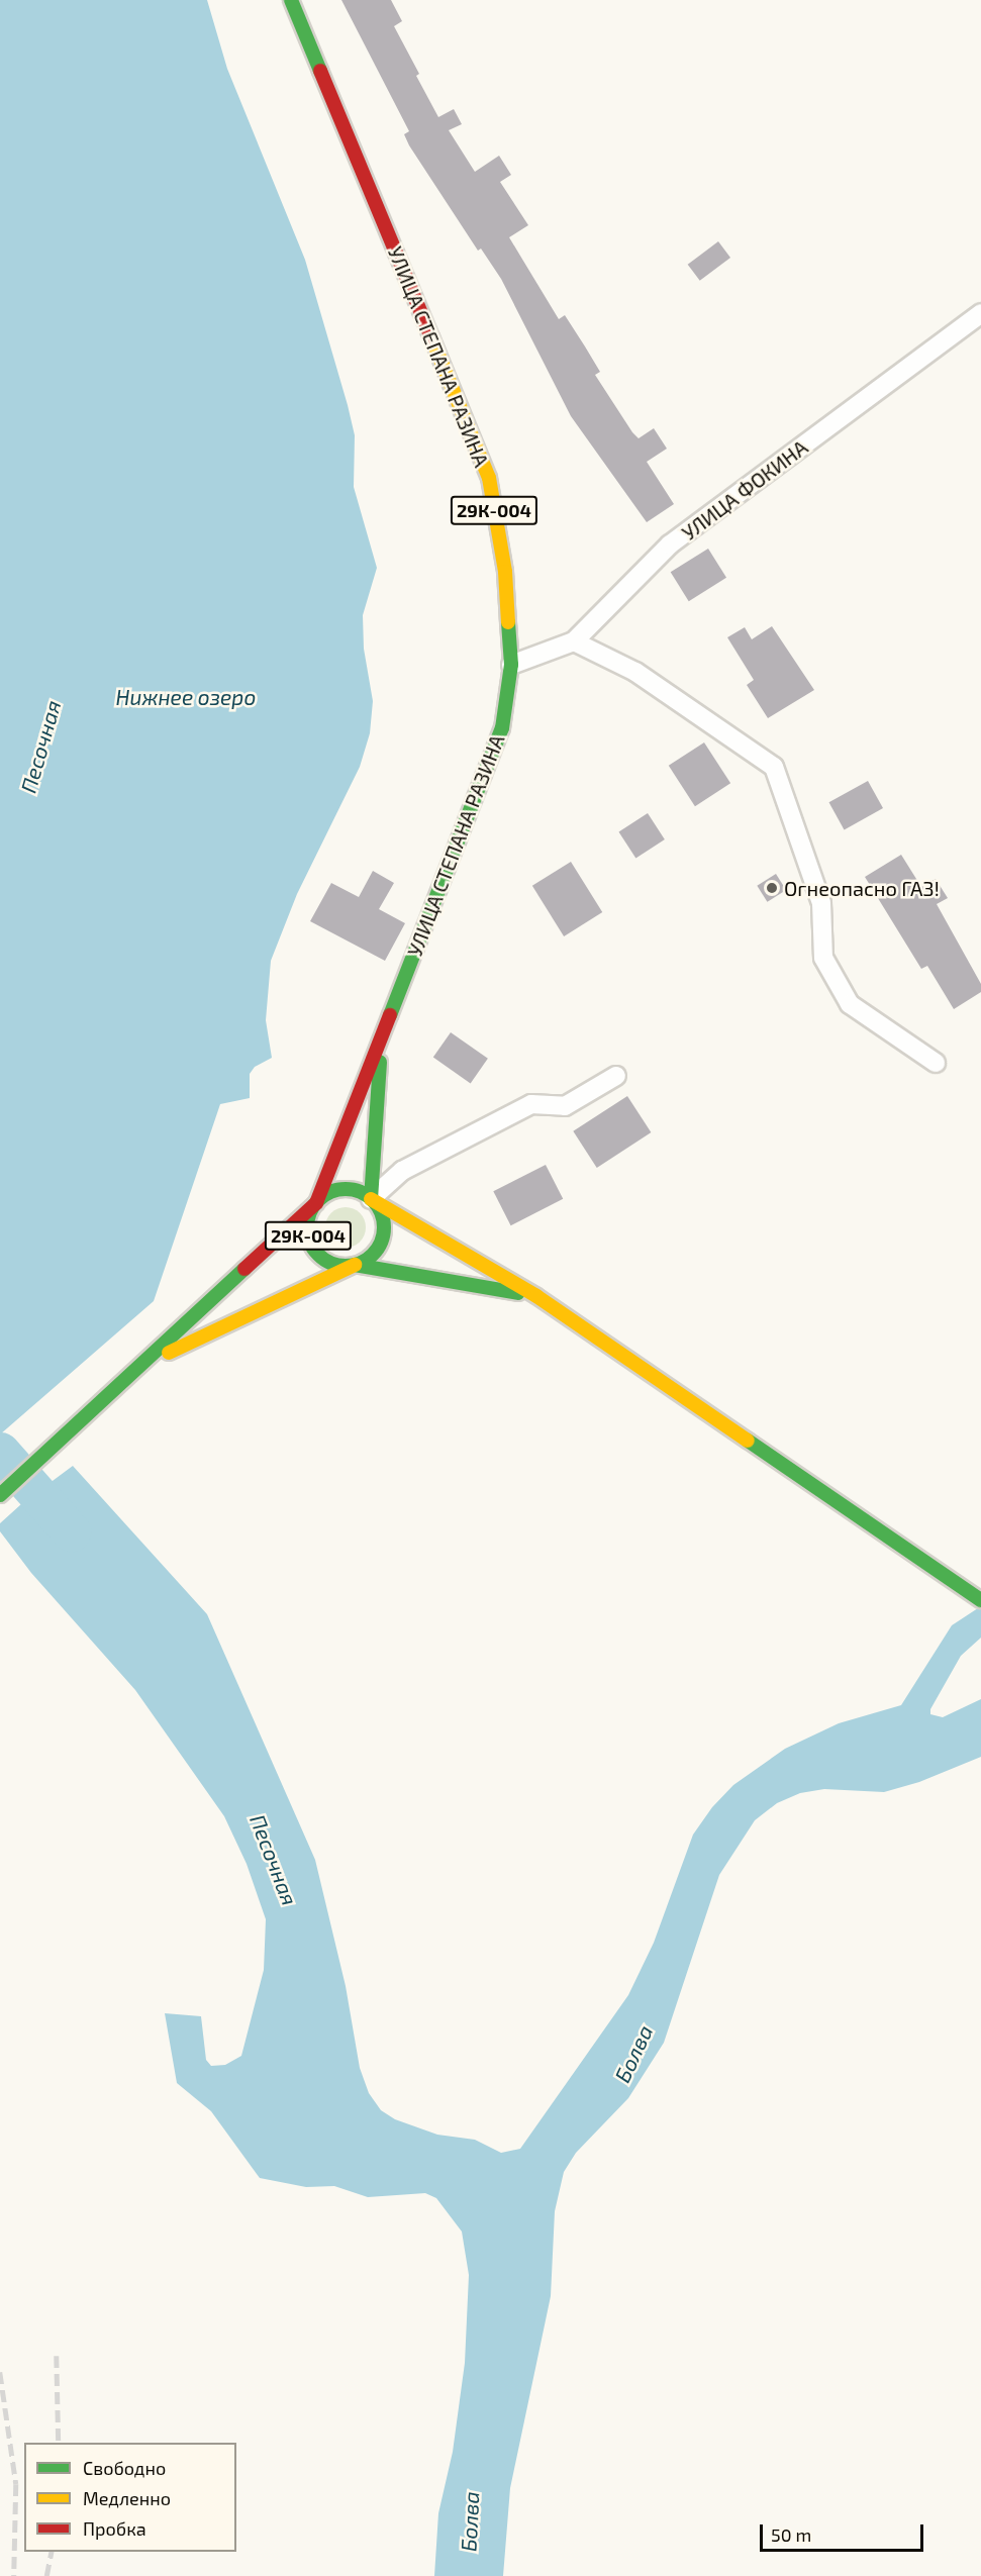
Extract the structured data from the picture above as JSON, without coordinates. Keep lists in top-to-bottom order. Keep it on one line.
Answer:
{"streets":{"main road":["УЛИЦА СТЕПАНА РАЗИНА","29К-004"],"street":["УЛИЦА ФОКИНА"]},"crossings":[["УЛИЦА СТЕПАНА РАЗИНА","УЛИЦА ФОКИНА"],["УЛИЦА СТЕПАНА РАЗИНА","29К-004"]],"water":["Нижнее озеро","Песочная","Болва"],"places":["Огнеопасно ГАЗ!"],"legend":["Свободно","Медленно","Пробка"],"scale_bar":"50 m"}
